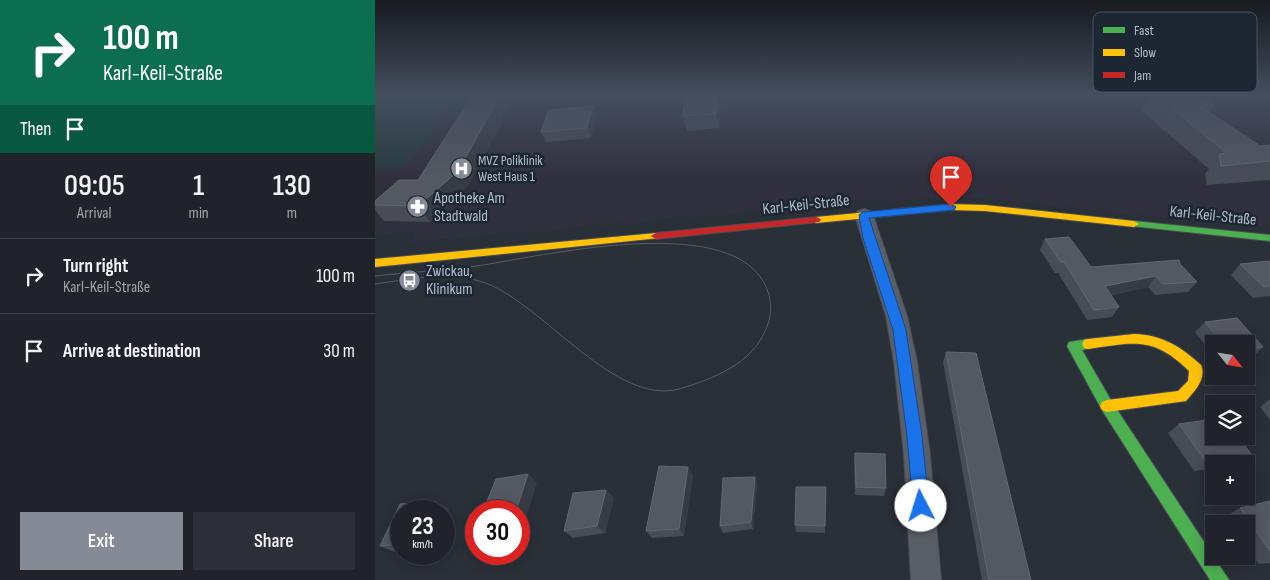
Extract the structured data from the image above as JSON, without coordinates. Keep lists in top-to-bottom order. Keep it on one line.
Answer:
{"streets":{"street":["Karl-Keil-Straße"]},"places":{"hospital":["MVZ Poliklinik West Haus 1"],"pharmacy":["Apotheke Am Stadtwald"],"bus stop":["Zwickau, Klinikum"]},"legend":["Fast","Slow","Jam"],"north":"bottom right","page":{"turn":["100 m","Karl-Keil-Straße"],"then":"Then","eta":["09:05","Arrival","1","min","130","m"],"list":[{"name":"Turn right","note":"Karl-Keil-Straße","value":"100 m"},{"name":"Arrive at destination","value":"30 m"}],"map_buttons":["+","−"],"speed":"23 km/h","limit":"30","buttons":["Exit","Share"]}}
